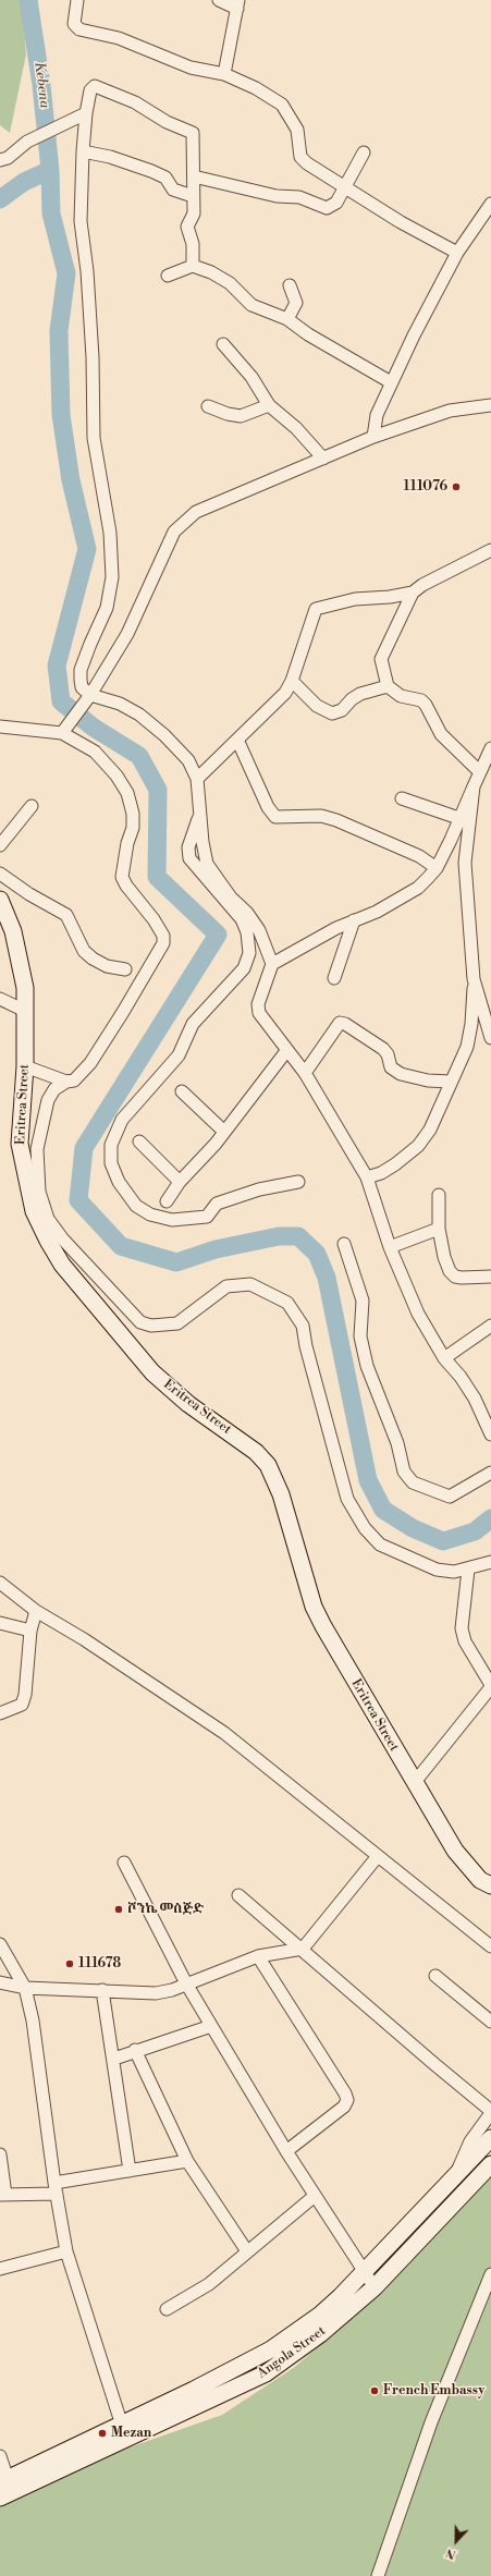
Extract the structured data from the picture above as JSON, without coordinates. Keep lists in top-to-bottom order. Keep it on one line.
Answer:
{"streets":{"main road":["Eritrea Street","Angola Street"]},"water":["Kebena"],"places":["111076","ሾንኬ መስጅድ","111678","French Embassy","Mezan"],"north":"bottom"}
